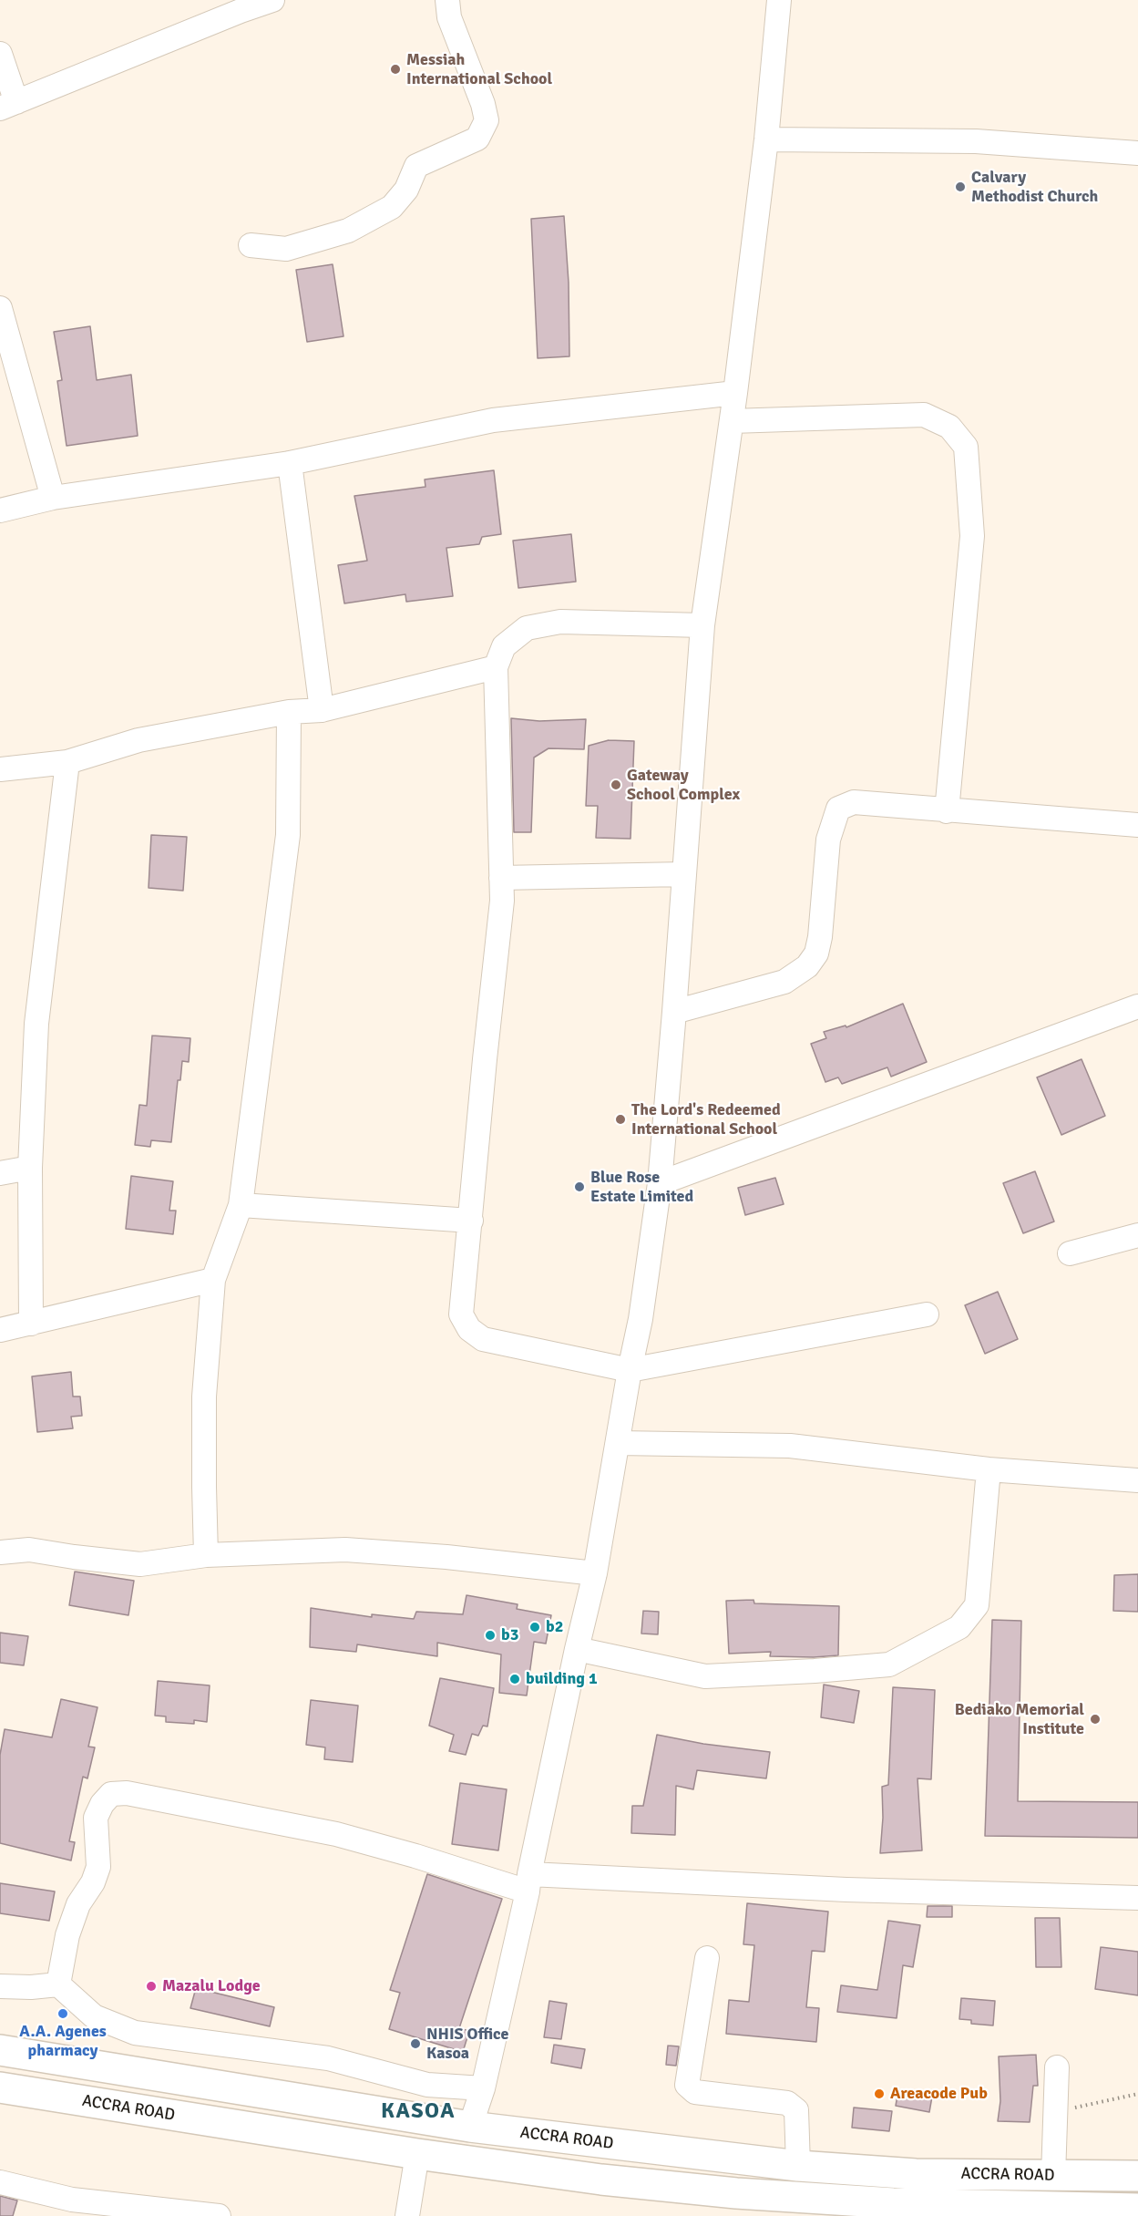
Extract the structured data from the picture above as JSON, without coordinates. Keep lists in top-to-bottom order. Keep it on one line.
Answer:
{"streets":{"highway":["ACCRA ROAD"]},"districts":["KASOA"],"places":["Messiah International School","Calvary Methodist Church","Gateway School Complex","The Lord's Redeemed International School","Blue Rose Estate Limited","b2","b3","building 1","Bediako Memorial Institute","Mazalu Lodge","A.A. Agenes pharmacy","NHIS Office Kasoa","Areacode Pub"]}
